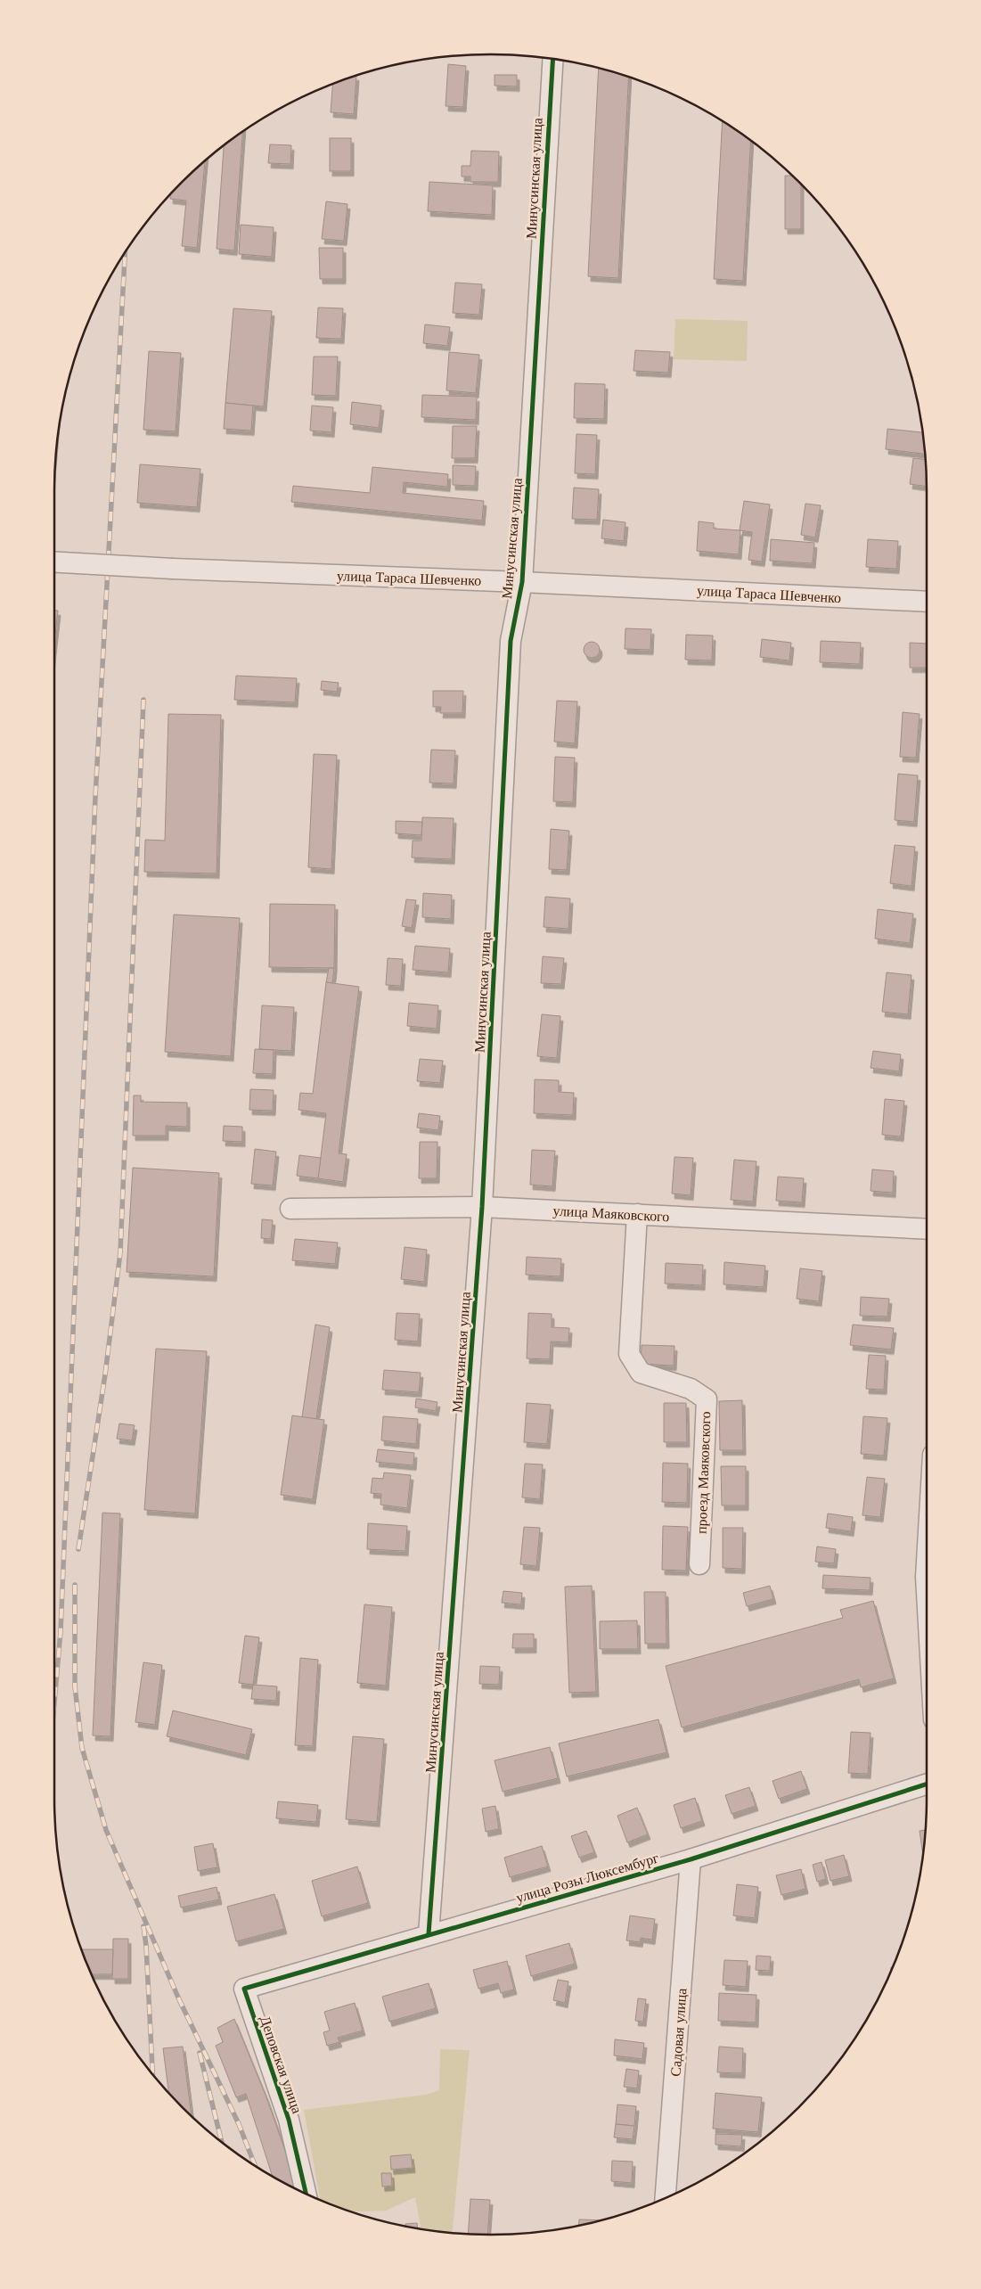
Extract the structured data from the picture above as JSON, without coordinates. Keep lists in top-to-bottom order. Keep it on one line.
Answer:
{"streets":{"street":["Минусинская улица","улица Тараса Шевченко","улица Маяковского","проезд Маяковского","улица Розы Люксембург","Садовая улица","Деповская улица"]},"crossings":[["Минусинская улица","улица Тараса Шевченко"],["Минусинская улица","улица Маяковского"],["Минусинская улица","улица Розы Люксембург"],["улица Маяковского","проезд Маяковского"],["улица Розы Люксембург","Садовая улица"],["улица Розы Люксембург","Деповская улица"]]}
